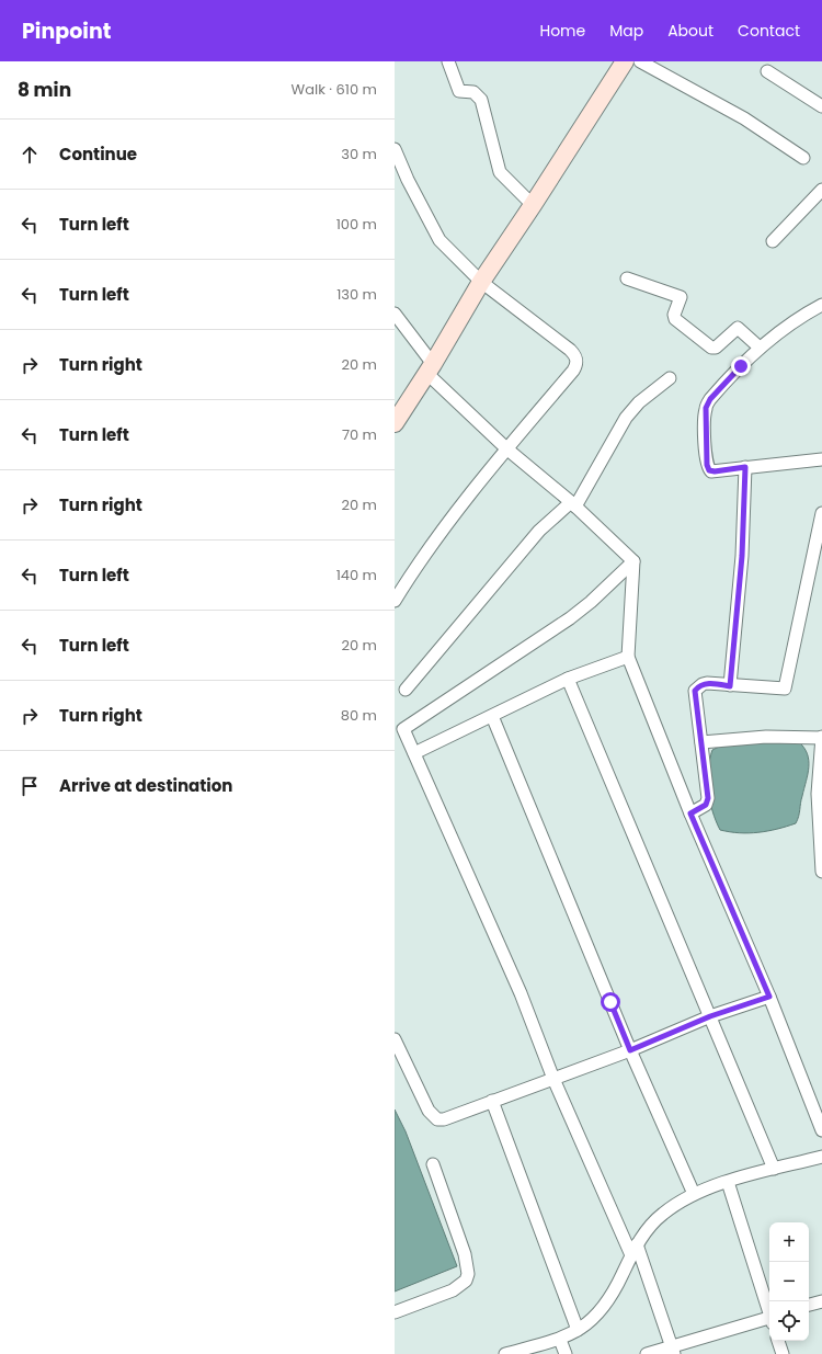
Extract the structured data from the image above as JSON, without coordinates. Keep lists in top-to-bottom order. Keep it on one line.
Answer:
{"page":{"header":"Pinpoint","nav":["Home","Map","About","Contact"],"heading":["8 min","Walk · 610 m"],"list":[["Continue","30 m"],["Turn left","100 m"],["Turn left","130 m"],["Turn right","20 m"],["Turn left","70 m"],["Turn right","20 m"],["Turn left","140 m"],["Turn left","20 m"],["Turn right","80 m"],"Arrive at destination"],"map_buttons":["+","−"]}}
